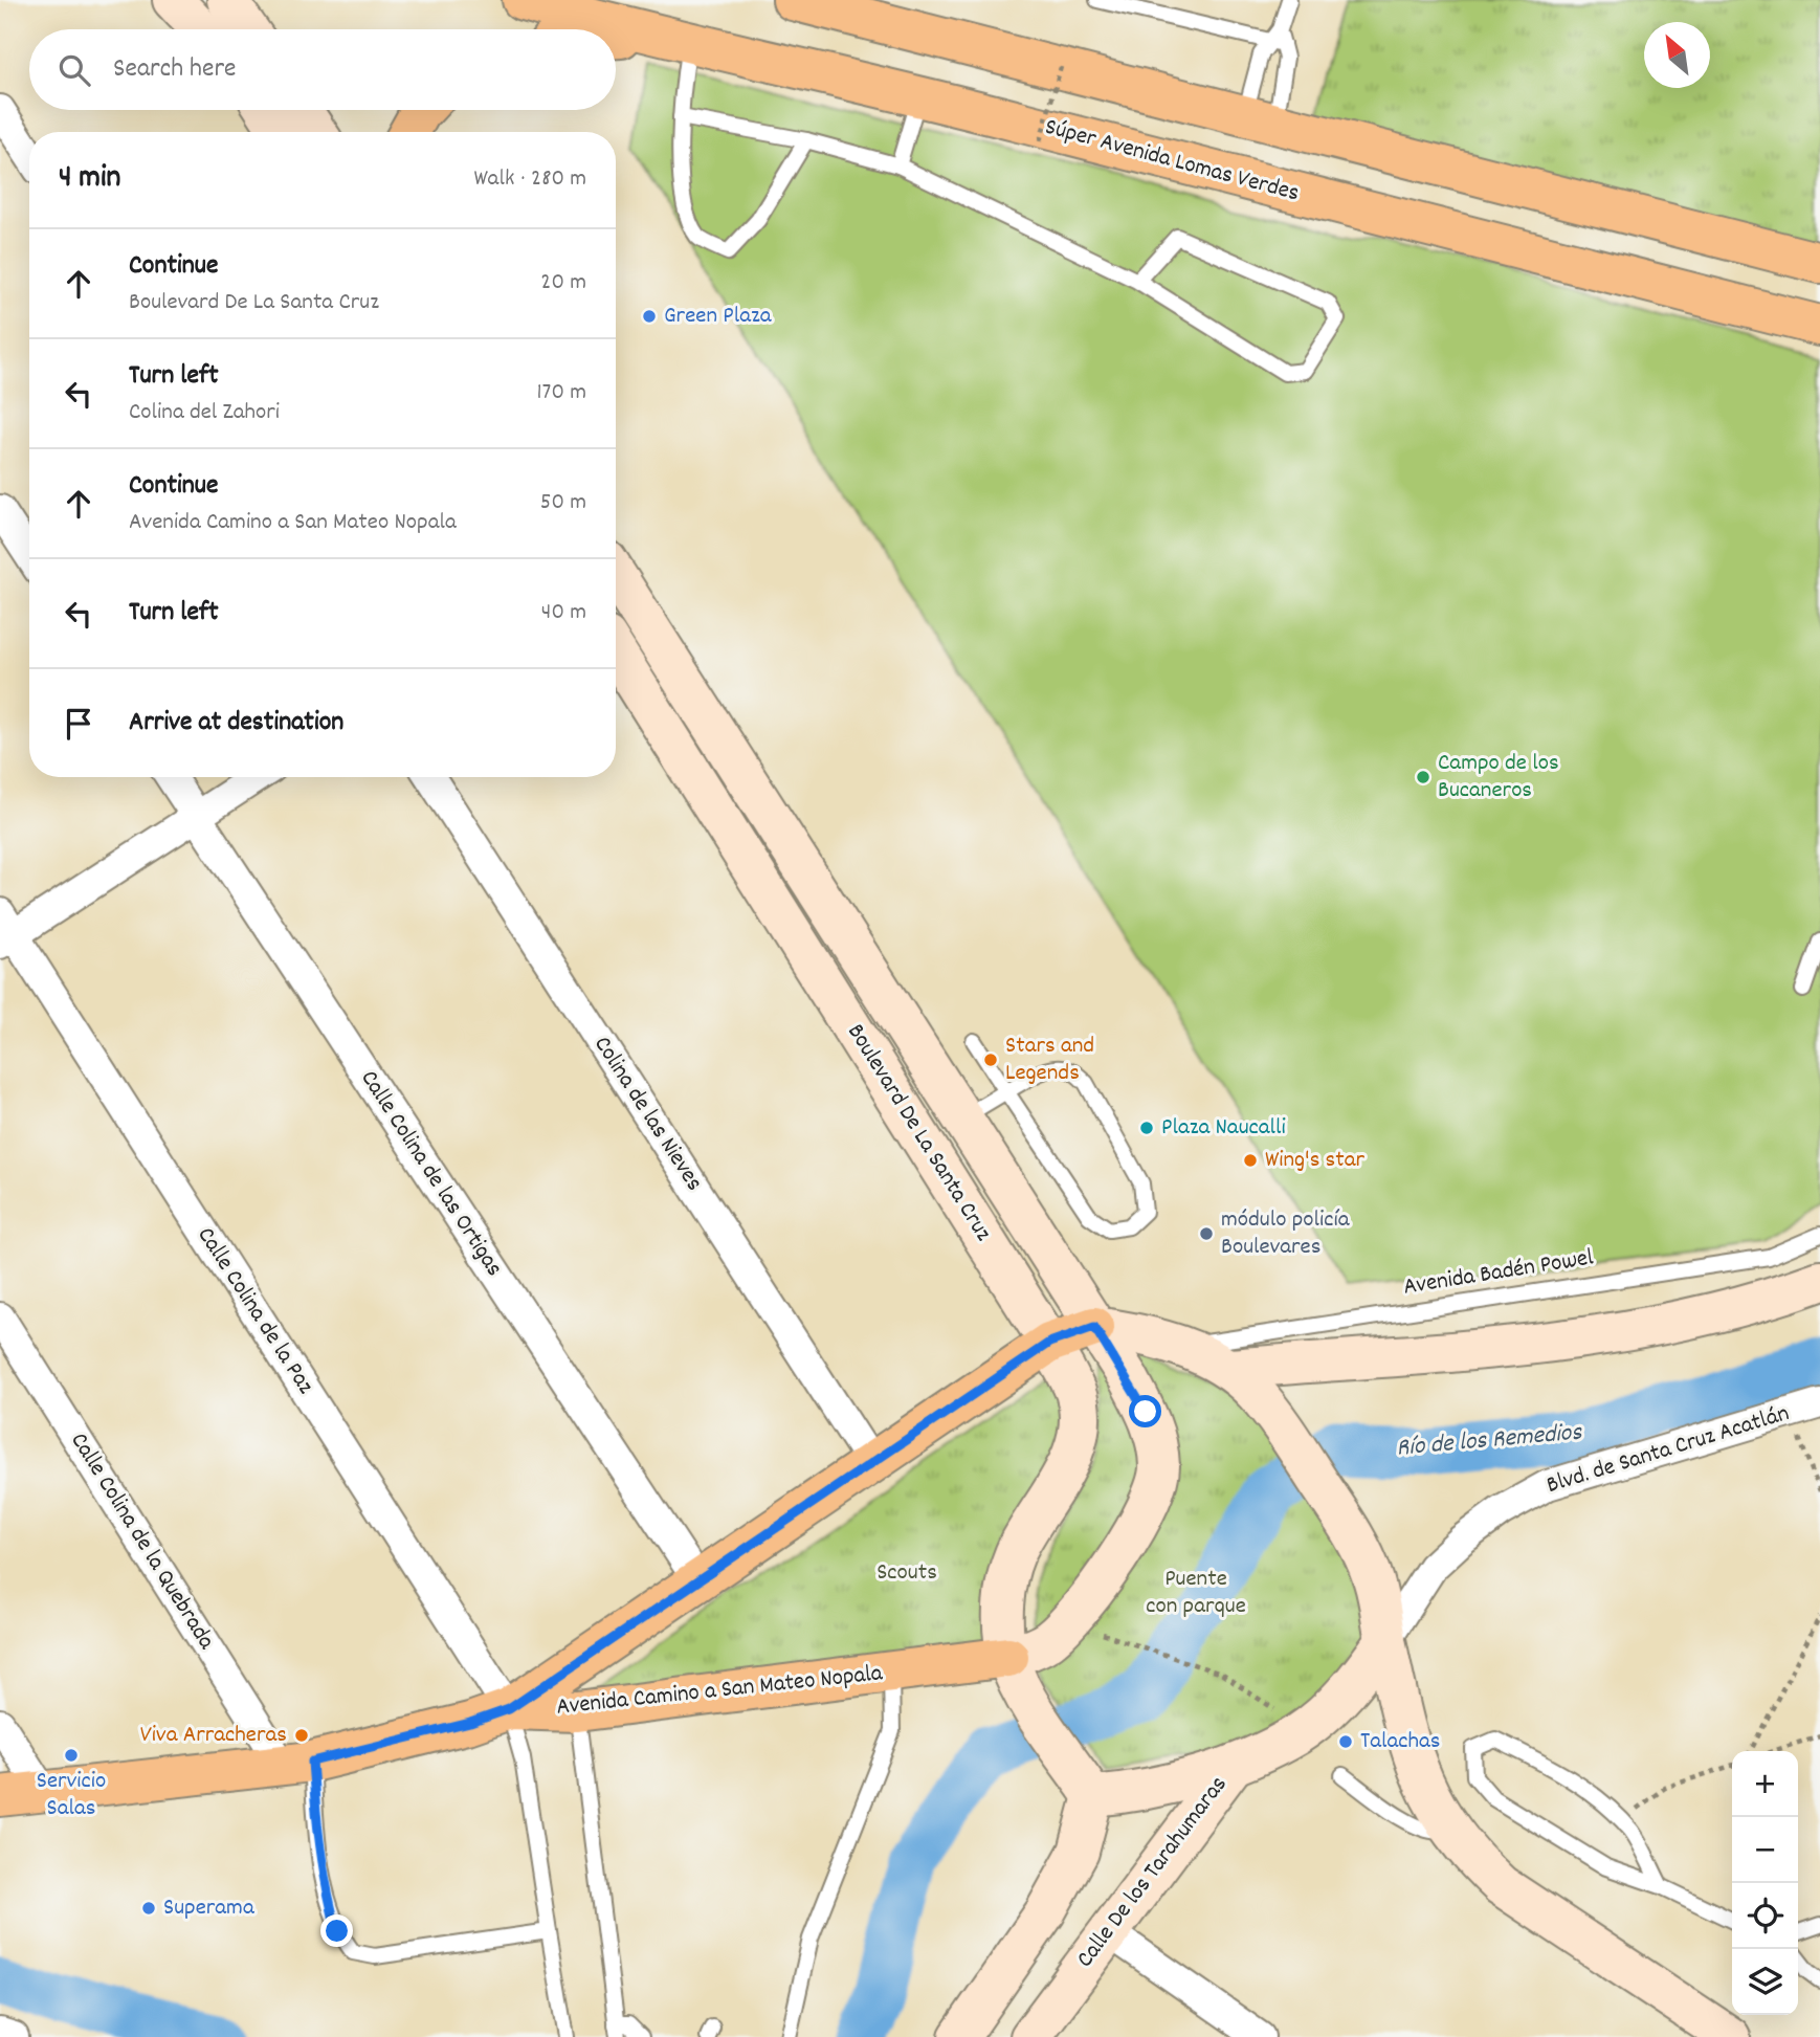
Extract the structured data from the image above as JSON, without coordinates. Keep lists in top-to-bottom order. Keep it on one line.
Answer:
{"streets":{"main road":["Súper Avenida Lomas Verdes","Boulevard De La Santa Cruz","Blvd. de Santa Cruz Acatlán","Avenida Camino a San Mateo Nopala","Calle De los Tarahumaras"],"street":["Colina de las Nieves","Calle Colina de las Ortigas","Calle Colina de la Paz","Calle Colina de la Quebrada"],"lane":["Avenida Badén Powel"]},"crossings":[["Boulevard De La Santa Cruz","Avenida Camino a San Mateo Nopala"],["Boulevard De La Santa Cruz","Calle De los Tarahumaras"],["Calle Colina de la Paz","Avenida Camino a San Mateo Nopala"],["Blvd. de Santa Cruz Acatlán","Calle De los Tarahumaras"],["Calle Colina de la Quebrada","Avenida Camino a San Mateo Nopala"]],"water":["Río de los Remedios"],"parks":["Scouts","Puente con parque"],"places":["Green Plaza","Campo de los Bucaneros","Stars and Legends","Plaza Naucalli","Wing's star","módulo policía Boulevares","Viva Arracheras","Talachas","Servicio Salas","Superama"],"north":"top left","page":{"search":"Search here","heading":["4 min","Walk · 280 m"],"list":[["Continue","Boulevard De La Santa Cruz","20 m"],["Turn left","Colina del Zahori","170 m"],["Continue","Avenida Camino a San Mateo Nopala","50 m"],["Turn left","40 m"],"Arrive at destination"],"map_buttons":["+","−"]}}
